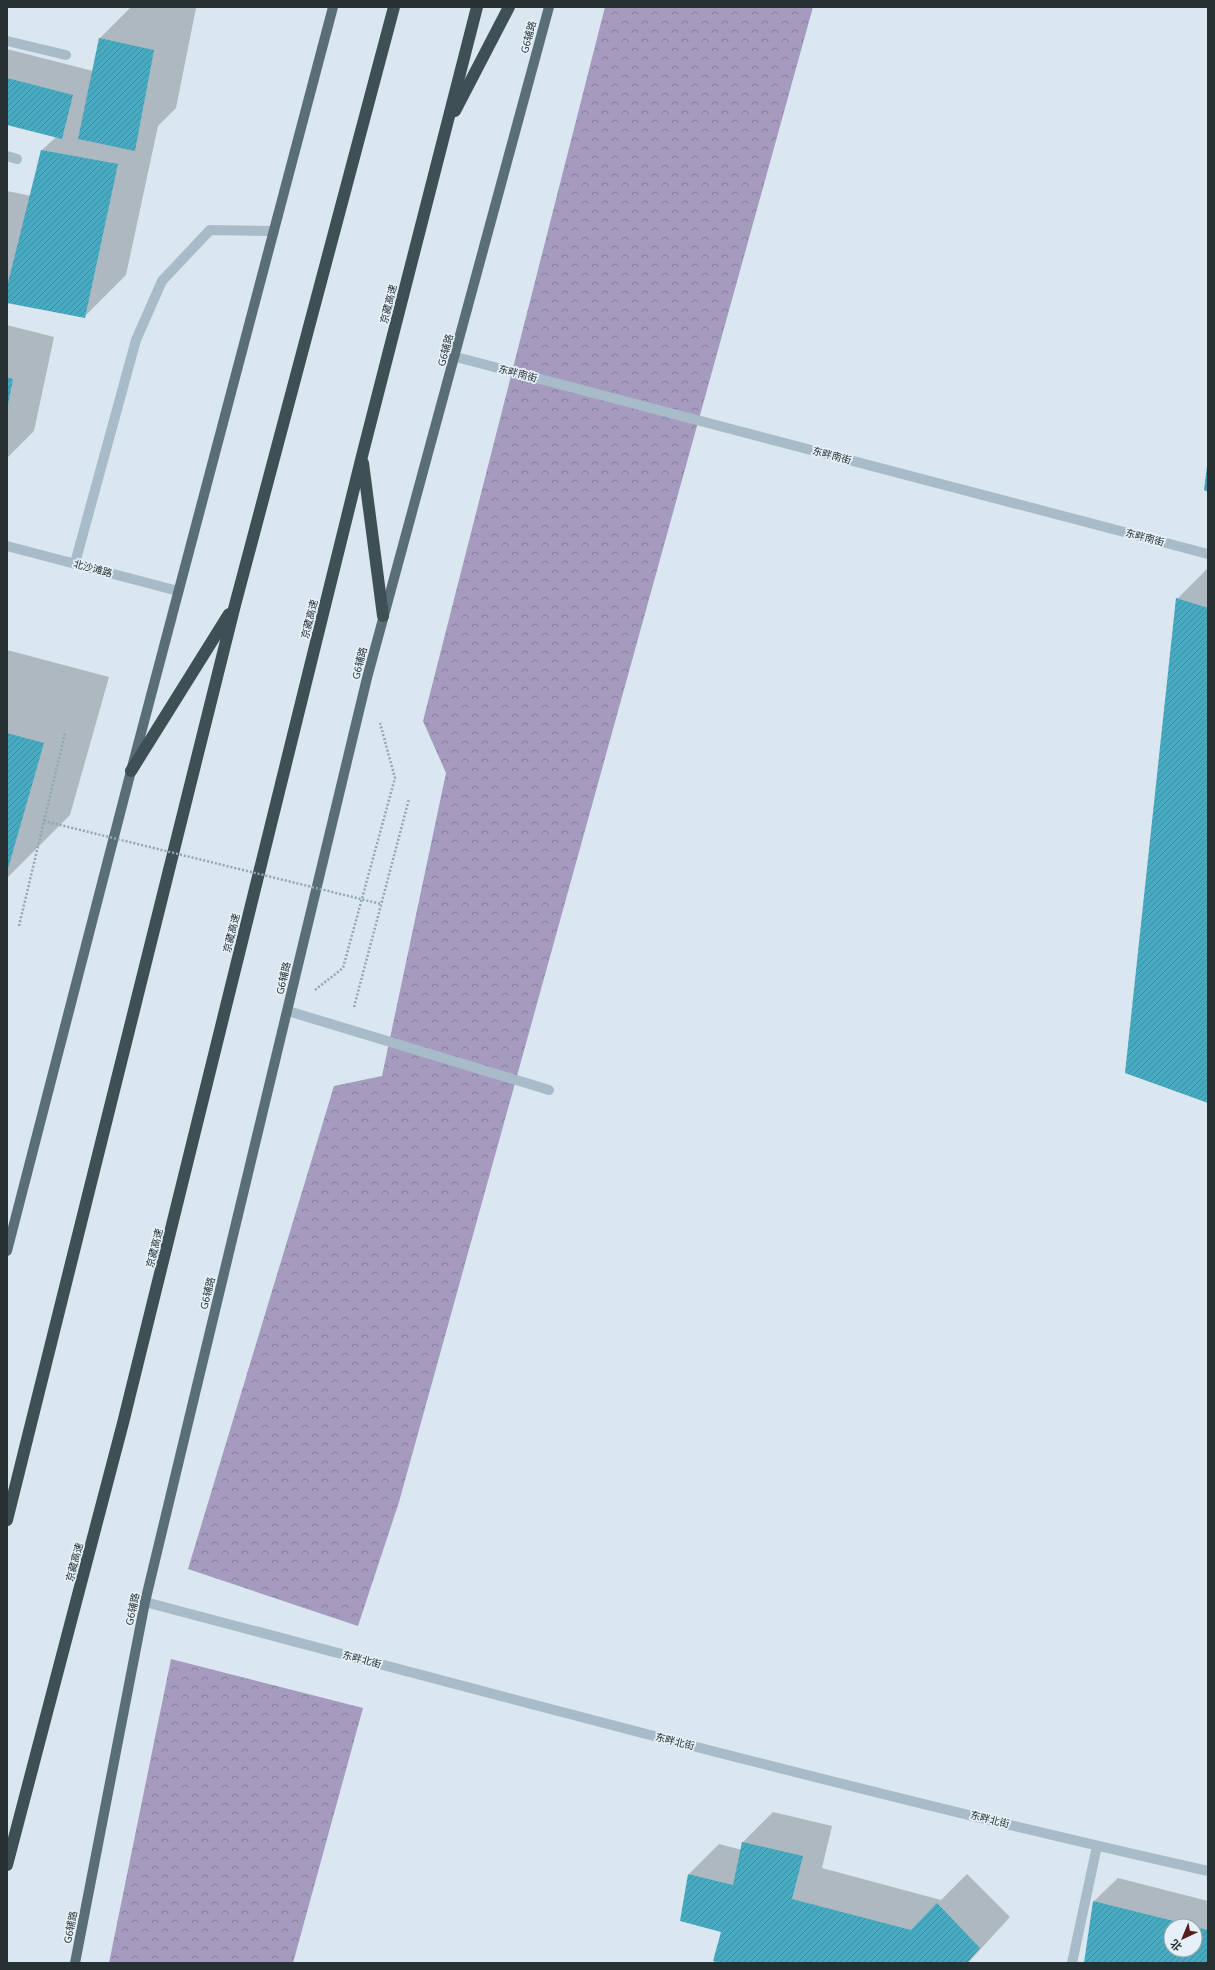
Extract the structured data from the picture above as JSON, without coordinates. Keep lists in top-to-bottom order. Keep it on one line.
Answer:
{"streets":{"highway":["京藏高速"],"main road":["G6辅路"],"street":["东畔南街","北沙滩路","东畔北街"]},"crossings":[["G6辅路","东畔南街"],["G6辅路","东畔北街"]],"north":"bottom left"}
